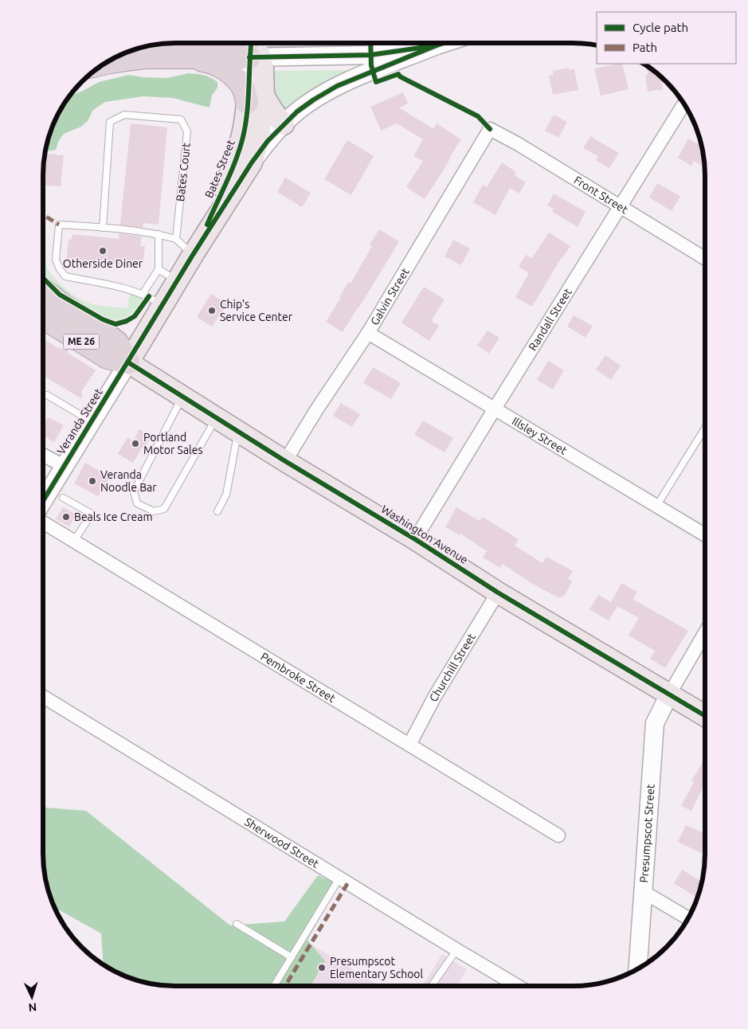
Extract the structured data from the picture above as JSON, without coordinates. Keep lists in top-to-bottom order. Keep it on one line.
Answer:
{"streets":{"highway":["ME 26"],"main road":["Bates Street","Washington Avenue"],"street":["Front Street","Galvin Street","Randall Street","Veranda Street","Illsley Street","Churchill Street","Pembroke Street","Presumpscot Street","Sherwood Street"],"lane":["Bates Court"]},"crossings":[["Bates Street","ME 26"],["Bates Street","Veranda Street"],["Bates Street","Washington Avenue"],["Front Street","Galvin Street"],["Front Street","Randall Street"],["Galvin Street","Illsley Street"],["Galvin Street","Washington Avenue"],["Randall Street","Illsley Street"],["Randall Street","Washington Avenue"],["ME 26","Veranda Street"],["ME 26","Washington Avenue"],["Veranda Street","Washington Avenue"],["Washington Avenue","Churchill Street"],["Washington Avenue","Presumpscot Street"],["Churchill Street","Pembroke Street"]],"places":["Otherside Diner","Chip's Service Center","Portland Motor Sales","Veranda Noodle Bar","Beals Ice Cream","Presumpscot Elementary School"],"legend":["Cycle path","Path"],"north":"bottom"}
